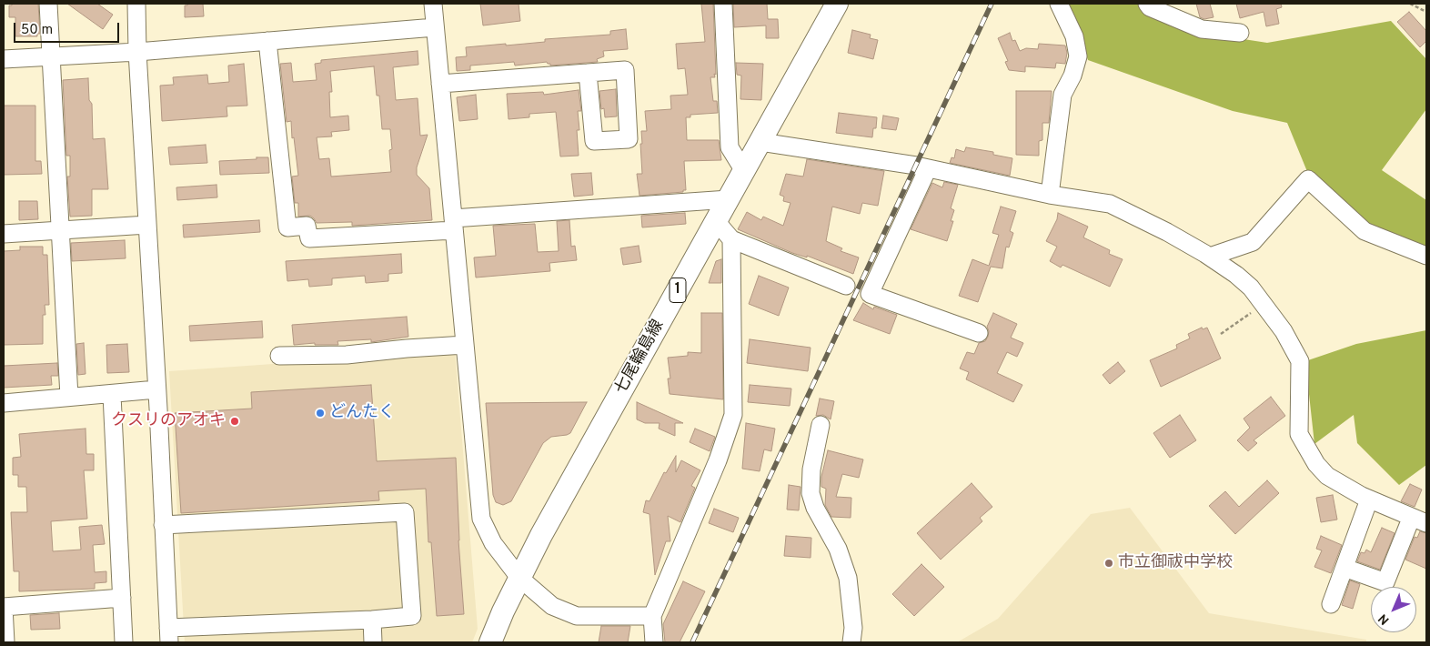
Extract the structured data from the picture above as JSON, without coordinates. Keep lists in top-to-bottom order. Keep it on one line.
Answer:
{"streets":{"main road":["1","七尾輪島線"]},"places":["どんたく","クスリのアオキ","市立御祓中学校"],"scale_bar":"50 m","north":"bottom left"}
